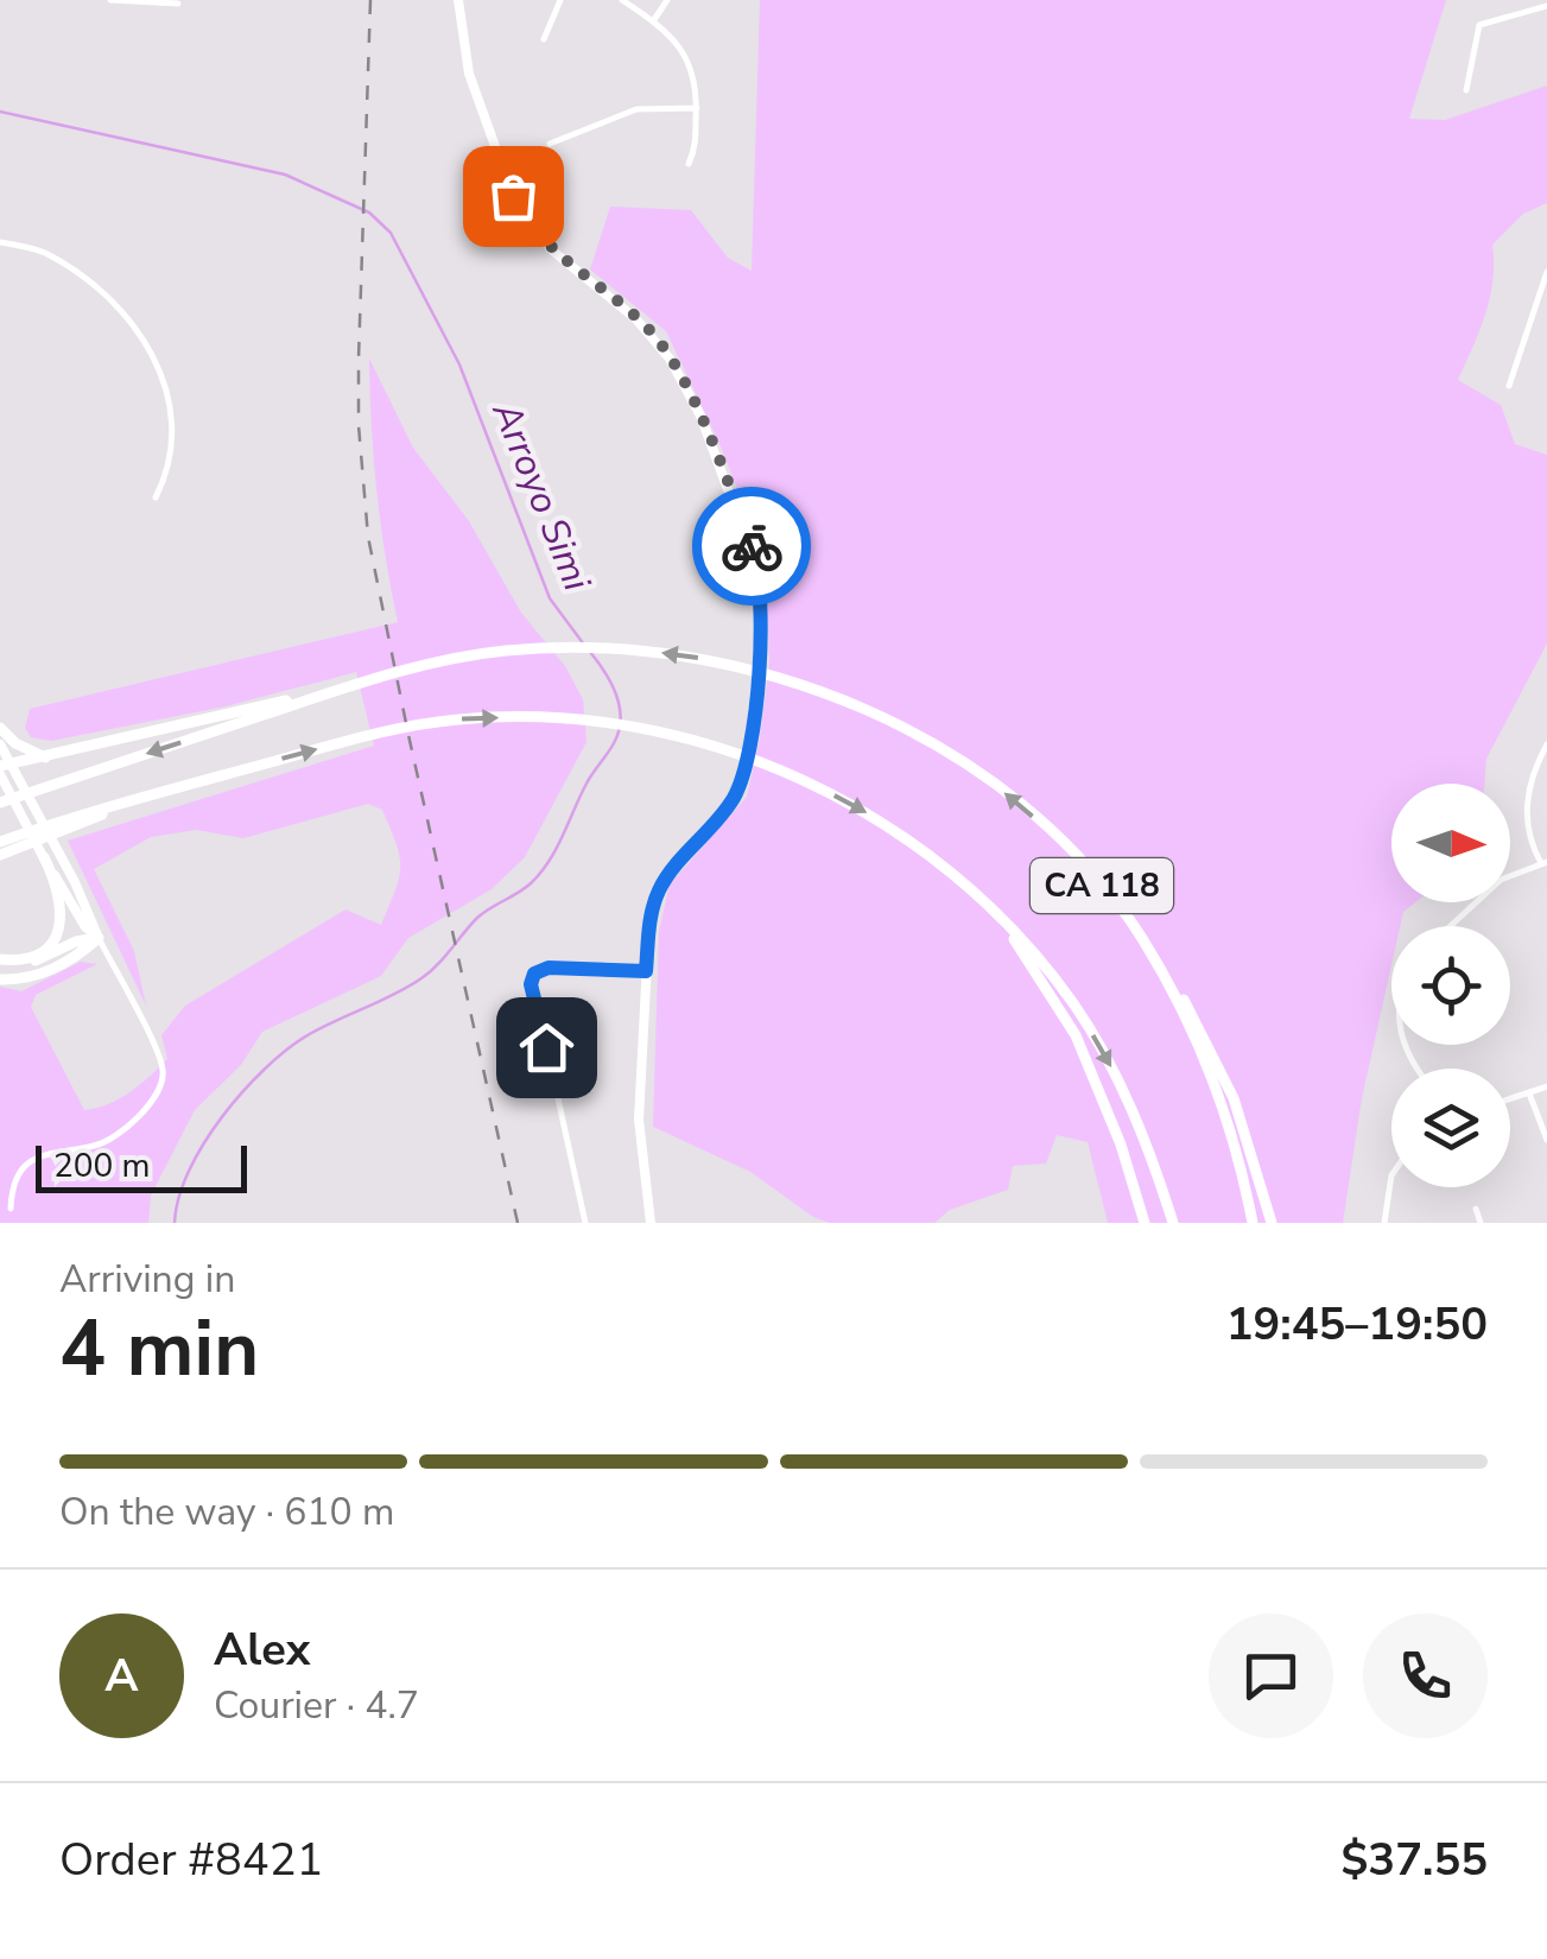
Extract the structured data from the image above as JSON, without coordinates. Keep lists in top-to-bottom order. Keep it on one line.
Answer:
{"streets":{"highway":["CA 118"]},"water":["Arroyo Simi"],"scale_bar":"200 m","north":"right","page":{"scale":"200 m","heading":["4 min","Arriving in","19:45–19:50"],"panel":["Alex","Courier · 4.7","Order #8421","$37.55"],"bar":"On the way · 610 m","round":"A"}}
